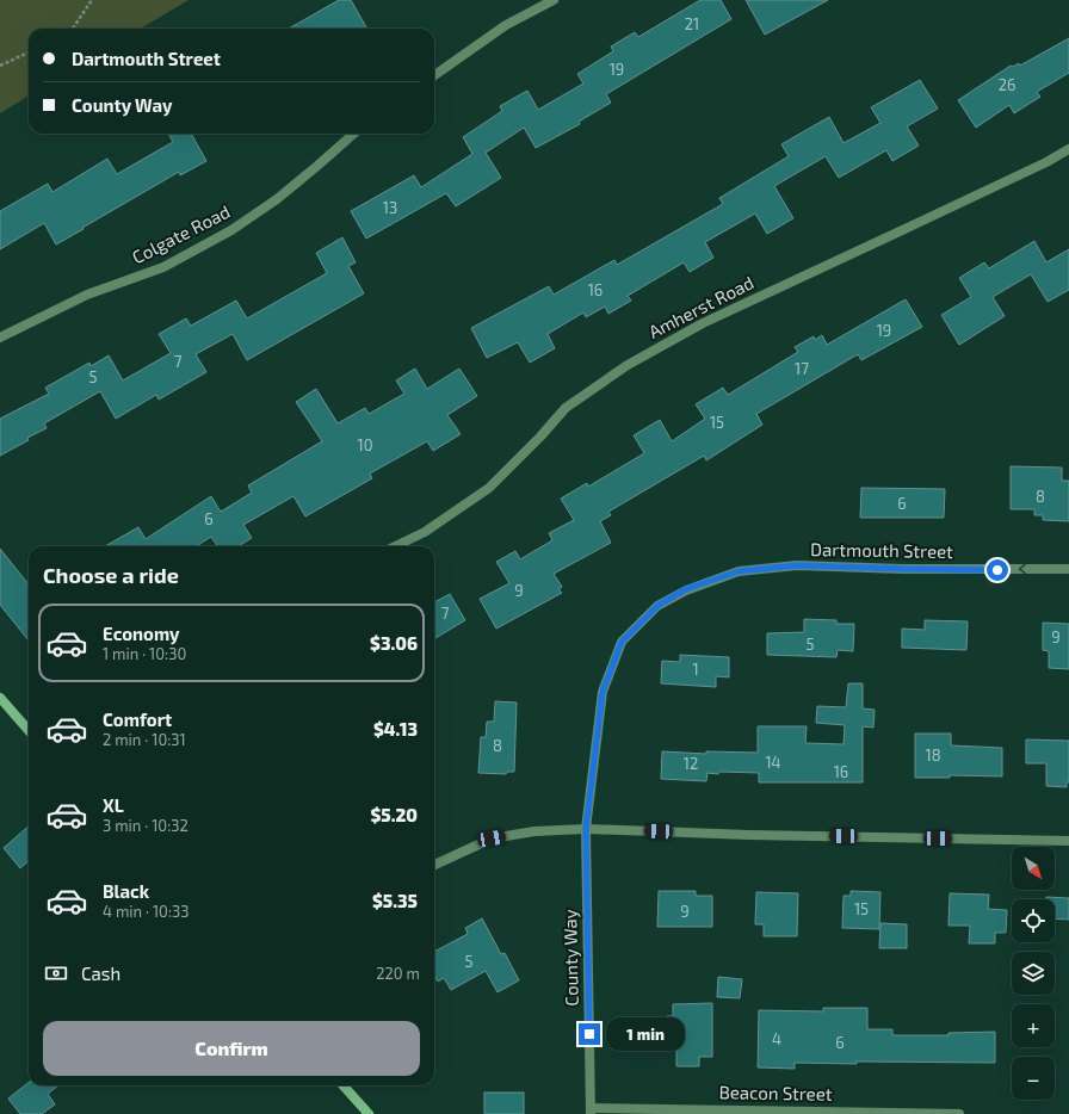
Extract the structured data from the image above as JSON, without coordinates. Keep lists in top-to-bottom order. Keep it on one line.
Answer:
{"streets":{"street":["Colgate Road","Amherst Road","Dartmouth Street","County Way","Beacon Street"]},"crossings":[["Dartmouth Street","County Way"],["County Way","Beacon Street"]],"one_way":["Dartmouth Street"],"house_numbers":["21","19","26","13","16","19","7","17","5","15","10","8","6","6","9","7","9","5","1","8","18","14","12","16","15","9","5","4","6"],"north":"bottom right","page":{"banner":["Dartmouth Street","County Way"],"heading":"Choose a ride","list":[{"name":"Economy","note":"1 min · 10:30","value":"$3.06"},{"name":"Comfort","note":"2 min · 10:31","value":"$4.13"},{"name":"XL","note":"3 min · 10:32","value":"$5.20"},{"name":"Black","note":"4 min · 10:33","value":"$5.35"}],"map_buttons":["+","−"],"pay":["Cash","220 m"],"buttons":"Confirm","bubble":"1 min"}}
